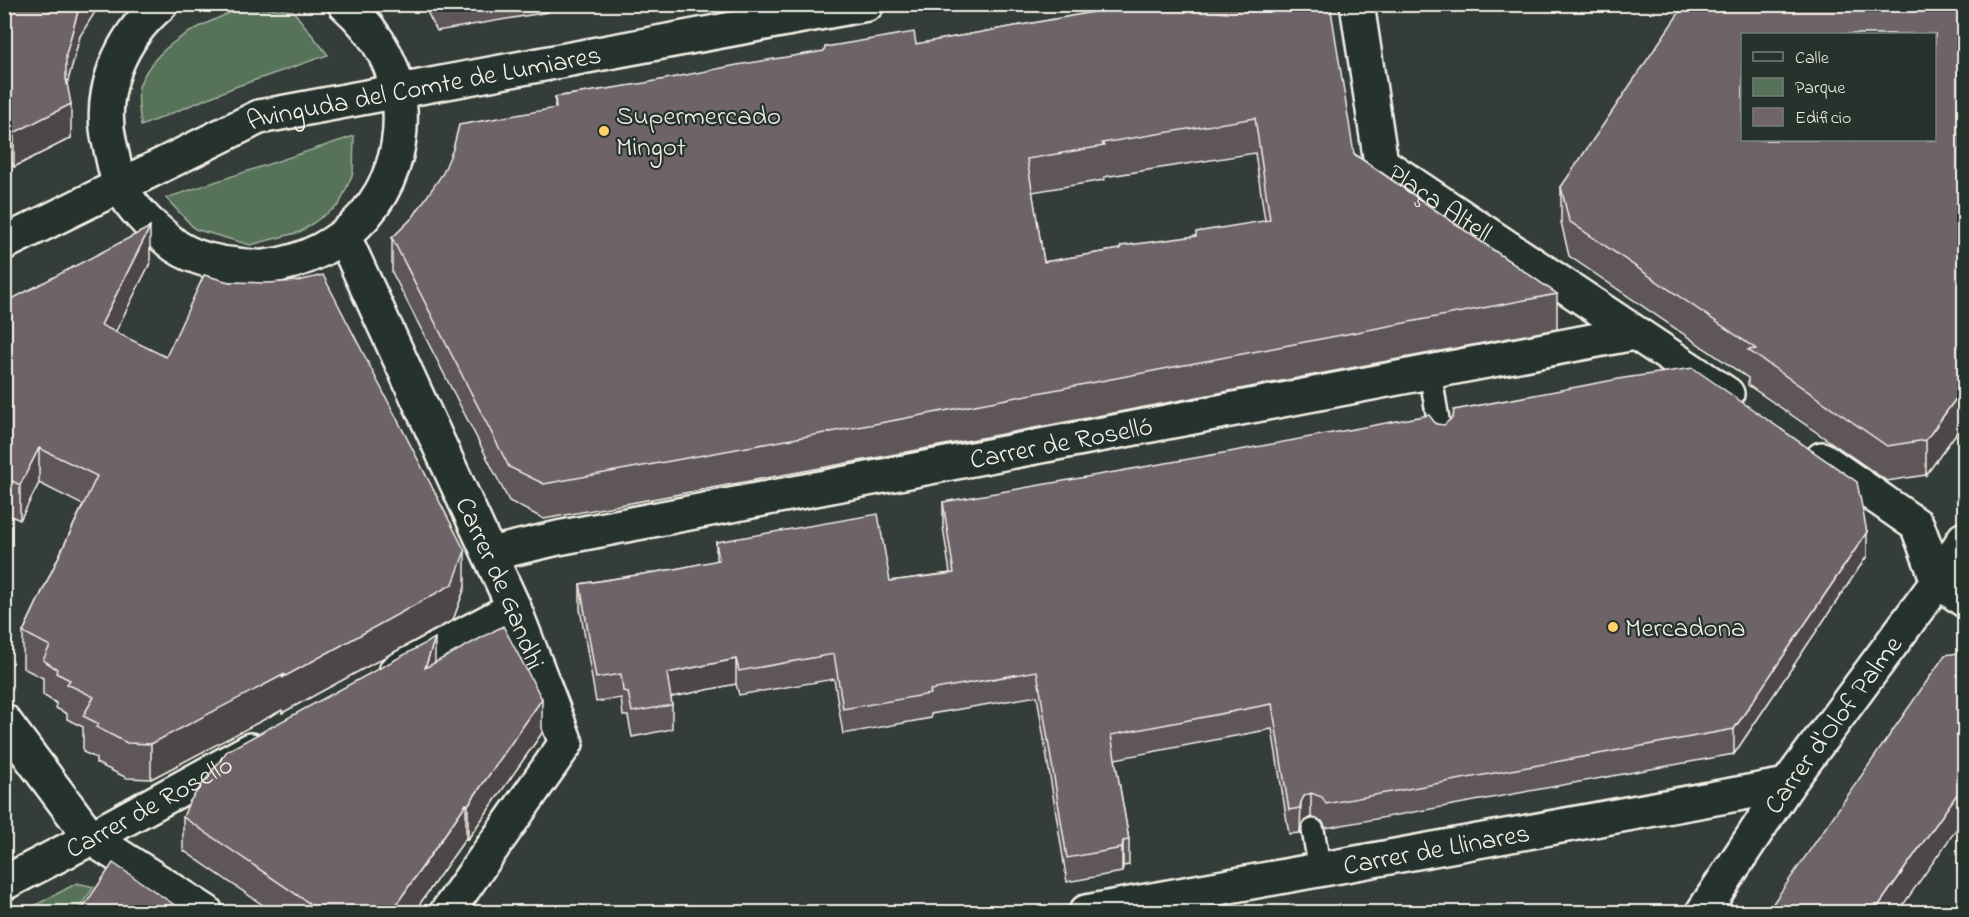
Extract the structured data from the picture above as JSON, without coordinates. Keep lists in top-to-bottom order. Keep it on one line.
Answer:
{"streets":{"street":["Avinguda del Comte de Lumiares","Plaça Altell","Carrer de Roselló","Carrer de Gandhi","Carrer d'Olof Palme","Carrer de Llinares"]},"crossings":[["Plaça Altell","Carrer de Roselló"],["Carrer de Roselló","Carrer de Gandhi"],["Carrer d'Olof Palme","Carrer de Llinares"]],"places":["Supermercado Mingot","Mercadona"],"legend":["Calle","Parque","Edificio"]}
